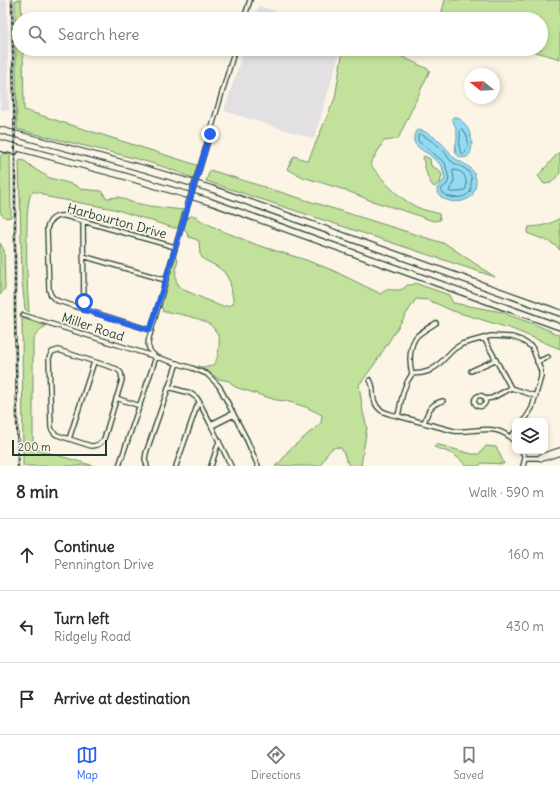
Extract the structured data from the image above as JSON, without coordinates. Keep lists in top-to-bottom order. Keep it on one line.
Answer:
{"streets":{"street":["Harbourton Drive","Miller Road"]},"scale_bar":"200 m","north":"left","page":{"search":"Search here","scale":"200 m","heading":["8 min","Walk · 590 m"],"list":[["Continue","Pennington Drive","160 m"],["Turn left","Ridgely Road","430 m"],"Arrive at destination"],"nav":["Map","Directions","Saved"]}}
